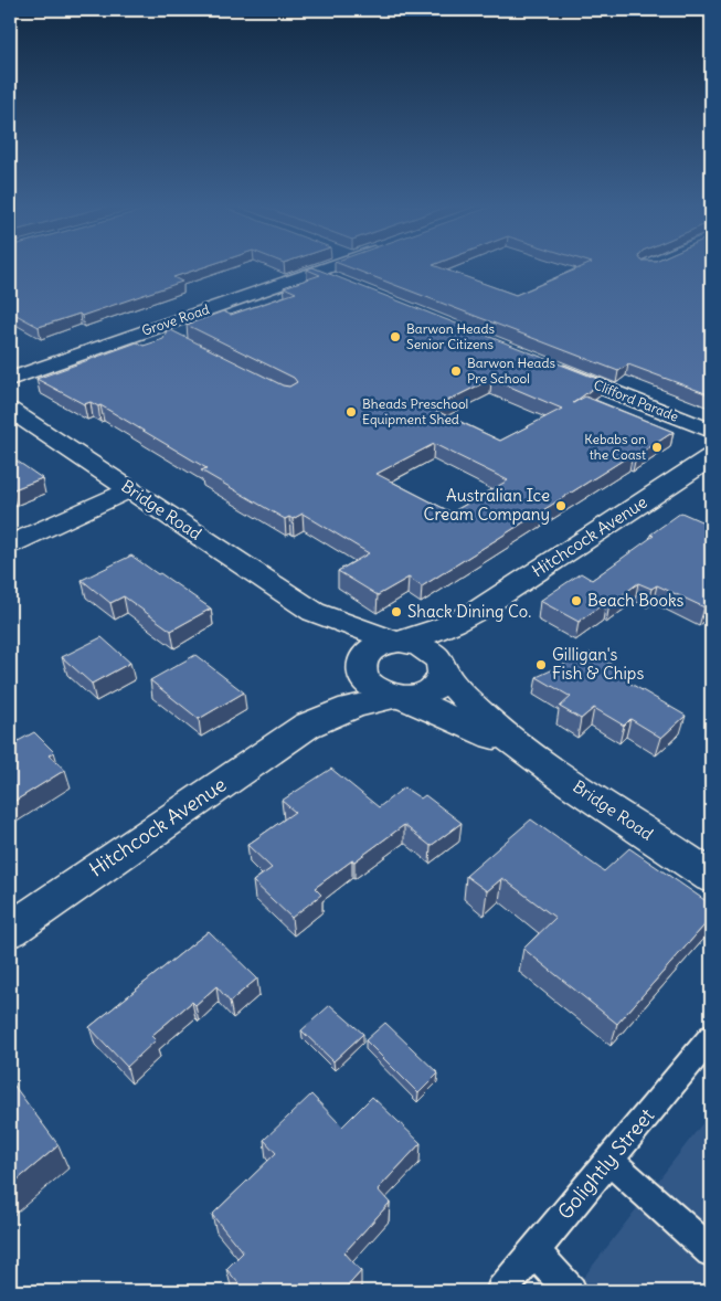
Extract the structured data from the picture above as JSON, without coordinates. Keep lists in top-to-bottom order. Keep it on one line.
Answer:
{"streets":{"street":["Grove Road","Clifford Parade","Bridge Road","Hitchcock Avenue"],"lane":["Golightly Street"]},"crossings":[["Bridge Road","Hitchcock Avenue"]],"places":["Barwon Heads Senior Citizens","Barwon Heads Pre School","Bheads Preschool Equipment Shed","Kebabs on the Coast","Australian Ice Cream Company","Beach Books","Shack Dining Co.","Gilligan's Fish & Chips"]}
